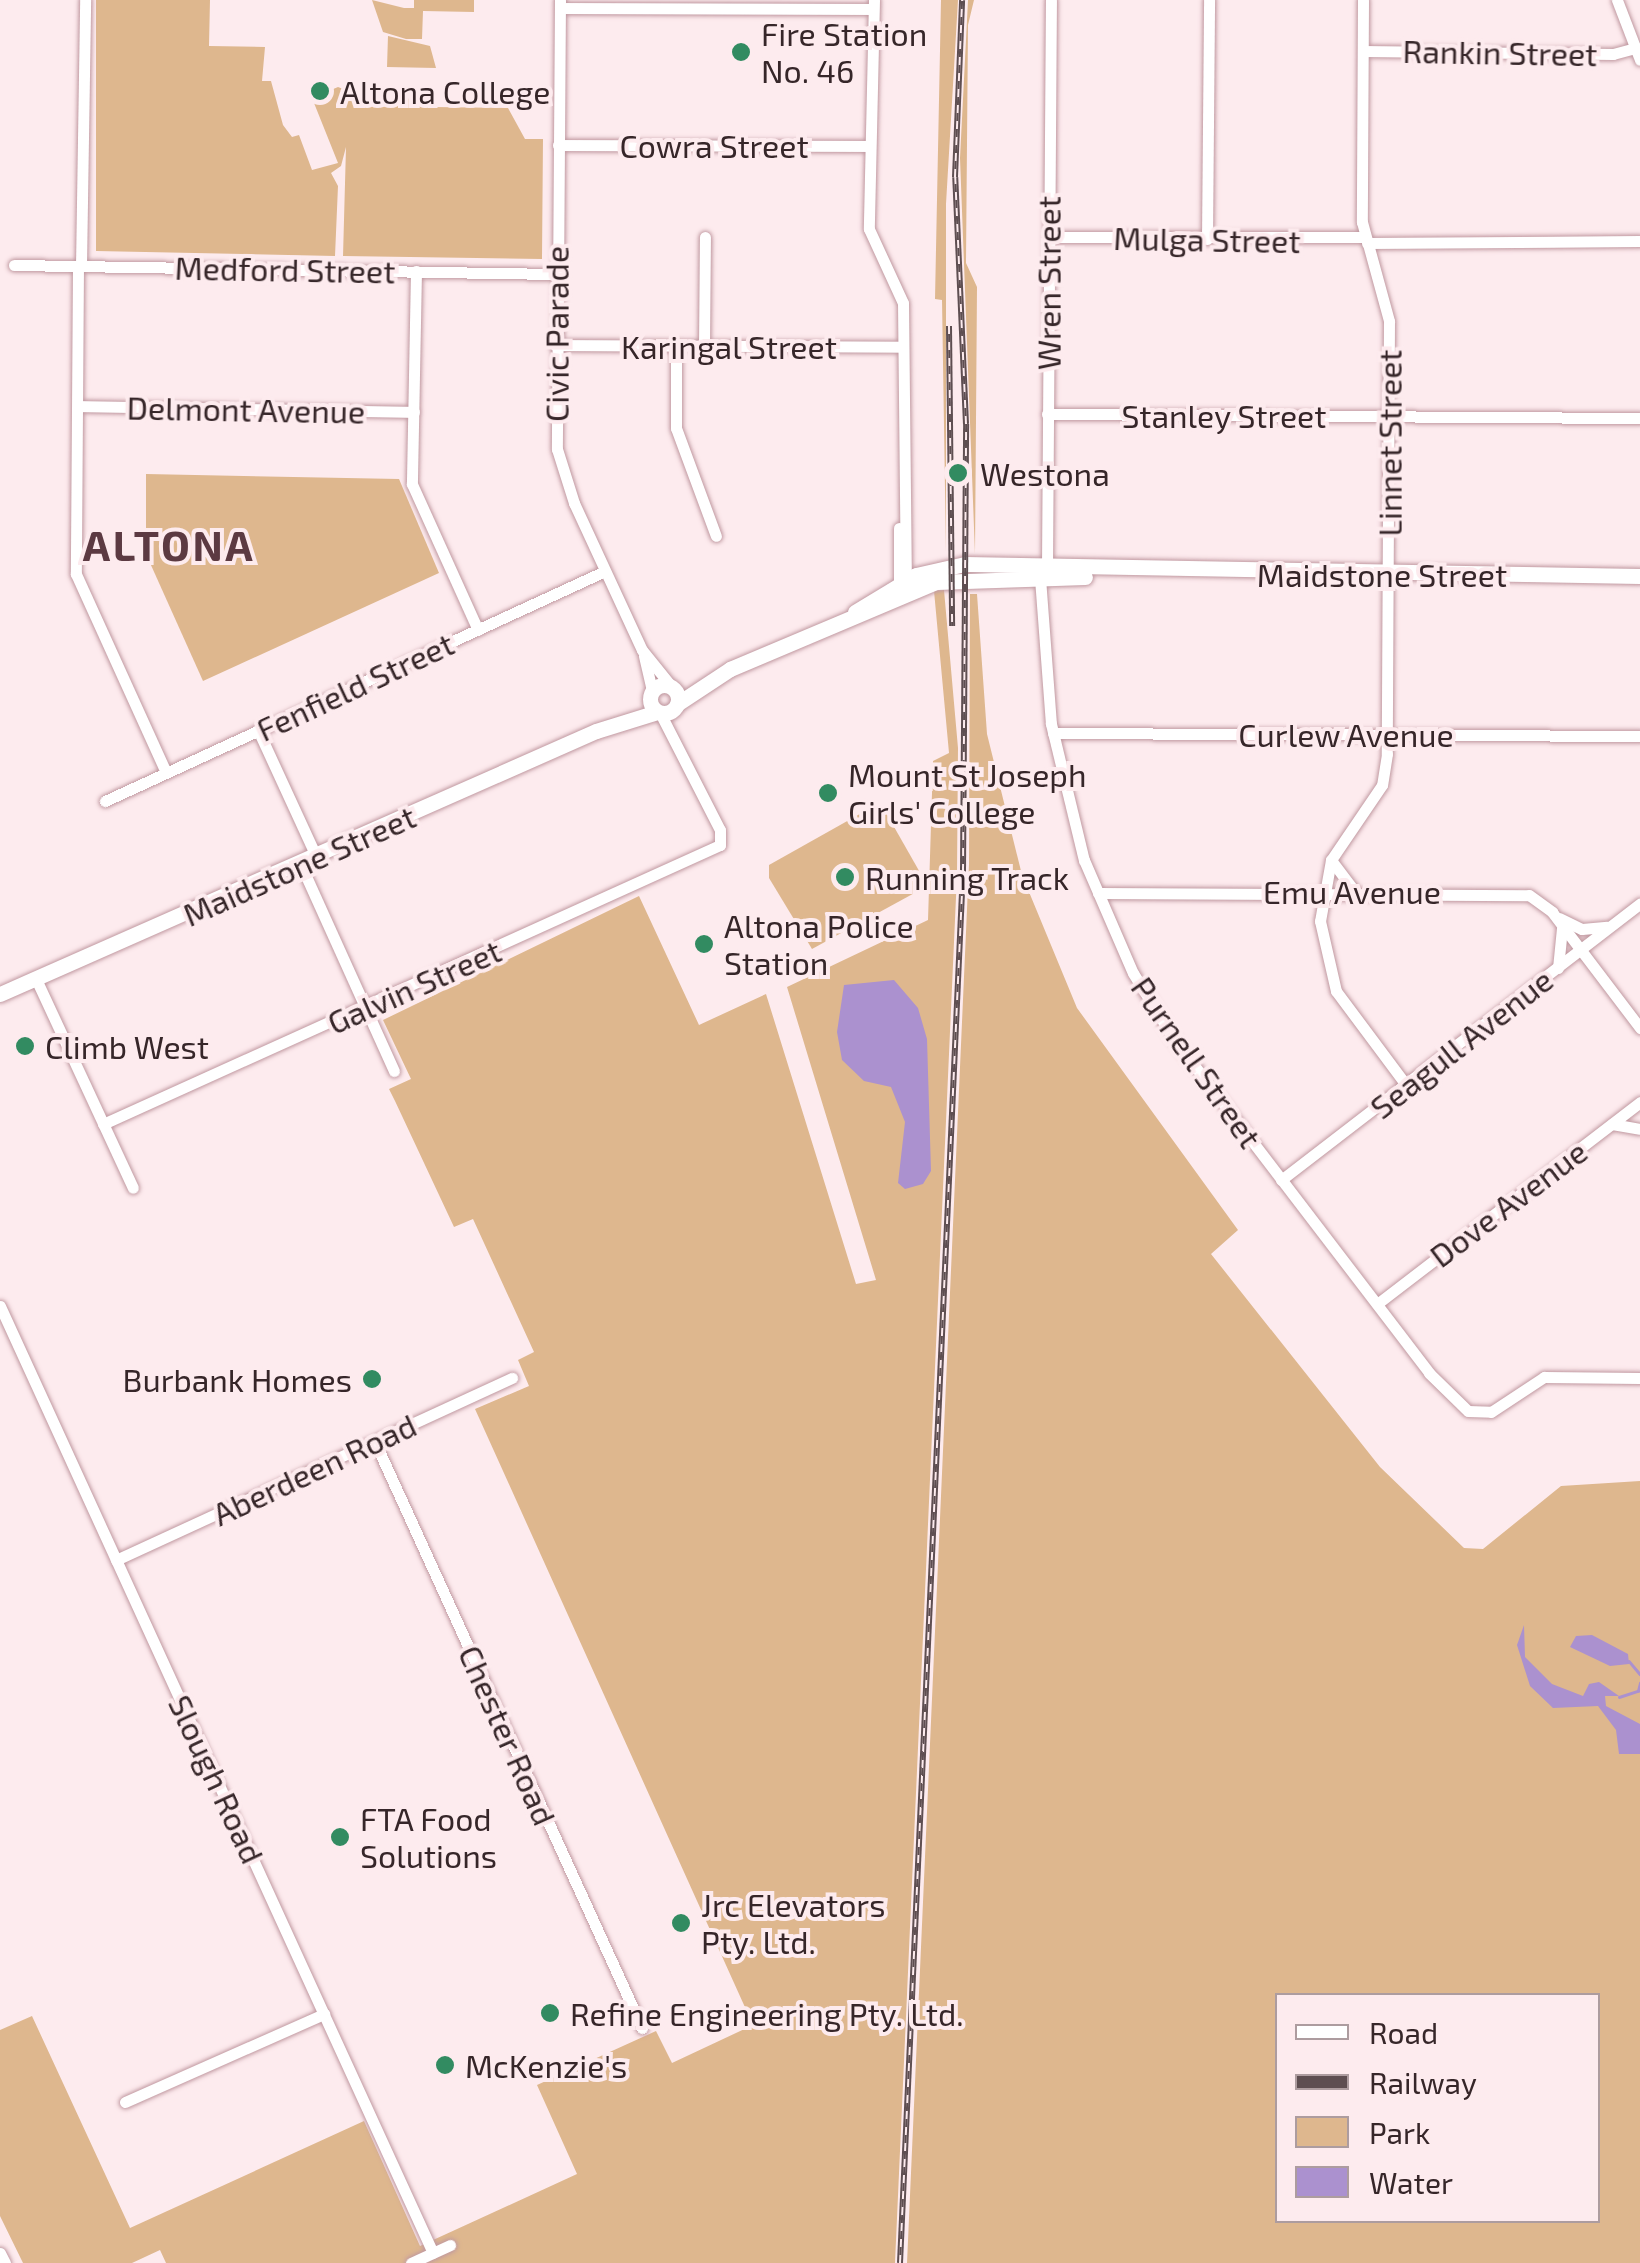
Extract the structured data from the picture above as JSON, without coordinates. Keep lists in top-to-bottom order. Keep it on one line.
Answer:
{"streets":{"main road":["Maidstone Street"],"street":["Rankin Street","Cowra Street","Mulga Street","Medford Street","Wren Street","Civic Parade","Karingal Street","Delmont Avenue","Stanley Street","Linnet Street","Fenfield Street","Curlew Avenue","Emu Avenue","Galvin Street","Seagull Avenue","Purnell Street","Dove Avenue","Aberdeen Road","Chester Road","Slough Road"]},"crossings":[["Rankin Street","Linnet Street"],["Cowra Street","Civic Parade"],["Mulga Street","Wren Street"],["Mulga Street","Linnet Street"],["Medford Street","Civic Parade"],["Wren Street","Stanley Street"],["Wren Street","Maidstone Street"],["Wren Street","Purnell Street"],["Civic Parade","Karingal Street"],["Civic Parade","Maidstone Street"],["Civic Parade","Fenfield Street"],["Civic Parade","Galvin Street"],["Stanley Street","Linnet Street"],["Linnet Street","Maidstone Street"],["Linnet Street","Curlew Avenue"],["Linnet Street","Emu Avenue"],["Linnet Street","Seagull Avenue"],["Maidstone Street","Galvin Street"],["Maidstone Street","Purnell Street"],["Curlew Avenue","Purnell Street"],["Emu Avenue","Seagull Avenue"],["Emu Avenue","Purnell Street"],["Seagull Avenue","Purnell Street"],["Purnell Street","Dove Avenue"],["Aberdeen Road","Chester Road"],["Aberdeen Road","Slough Road"]],"districts":["ALTONA"],"places":["Fire Station No. 46","Altona College","Westona","Mount St Joseph Girls' College","Running Track","Altona Police Station","Climb West","Burbank Homes","FTA Food Solutions","Jrc Elevators Pty. Ltd.","Refine Engineering Pty. Ltd.","McKenzie's"],"legend":["Road","Railway","Park","Water"]}
